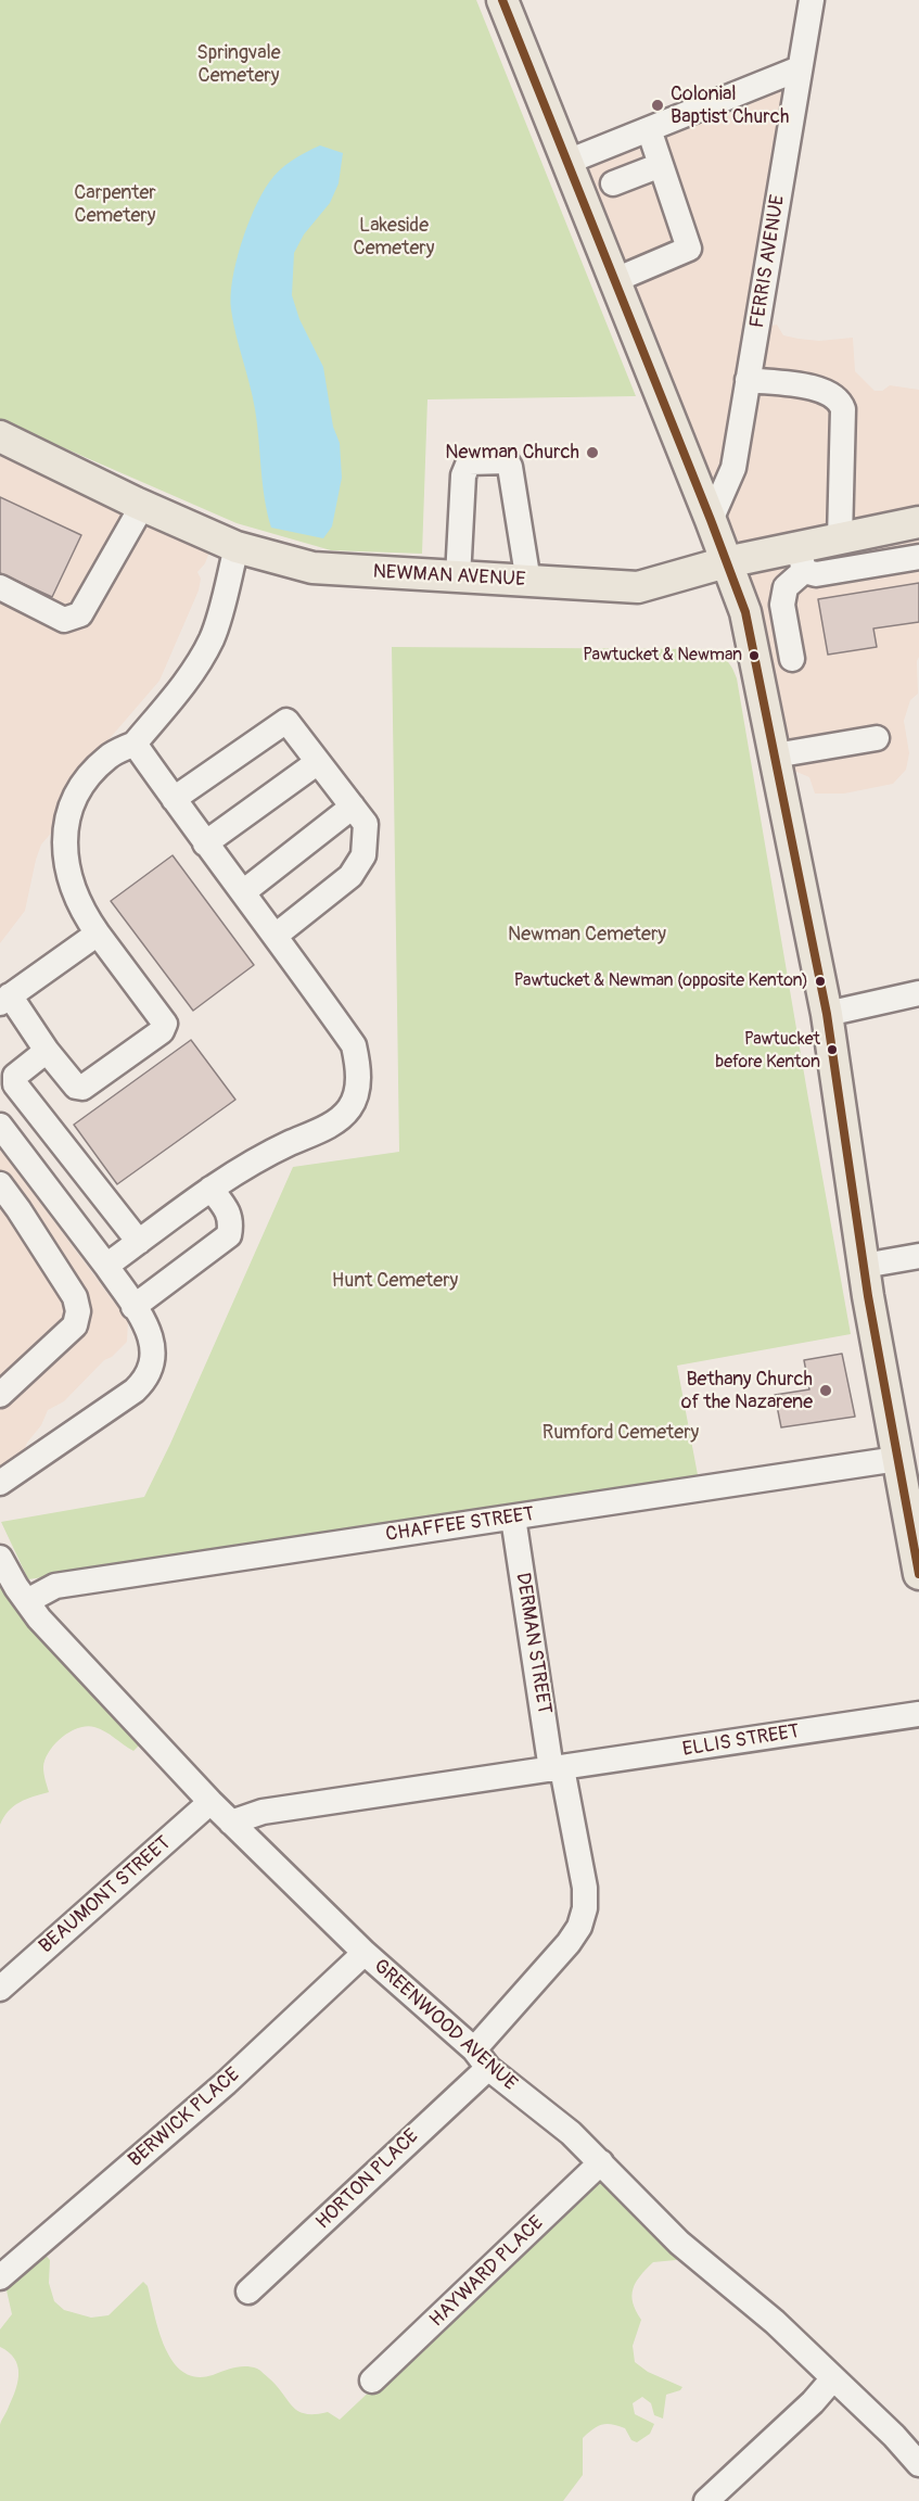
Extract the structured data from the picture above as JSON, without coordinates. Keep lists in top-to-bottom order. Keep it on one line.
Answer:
{"streets":{"main road":["NEWMAN AVENUE"],"street":["FERRIS AVENUE","CHAFFEE STREET","DERMAN STREET","ELLIS STREET","BEAUMONT STREET","GREENWOOD AVENUE","BERWICK PLACE","HORTON PLACE","HAYWARD PLACE"]},"crossings":[["CHAFFEE STREET","DERMAN STREET"],["CHAFFEE STREET","GREENWOOD AVENUE"],["DERMAN STREET","ELLIS STREET"],["DERMAN STREET","GREENWOOD AVENUE"],["DERMAN STREET","HORTON PLACE"],["ELLIS STREET","GREENWOOD AVENUE"],["BEAUMONT STREET","GREENWOOD AVENUE"],["GREENWOOD AVENUE","BERWICK PLACE"],["GREENWOOD AVENUE","HORTON PLACE"],["GREENWOOD AVENUE","HAYWARD PLACE"]],"parks":["Springvale Cemetery","Carpenter Cemetery","Lakeside Cemetery","Newman Cemetery","Hunt Cemetery","Rumford Cemetery"],"places":["Colonial Baptist Church","Newman Church","Pawtucket & Newman","Pawtucket & Newman (opposite Kenton)","Pawtucket before Kenton","Bethany Church of the Nazarene"]}
